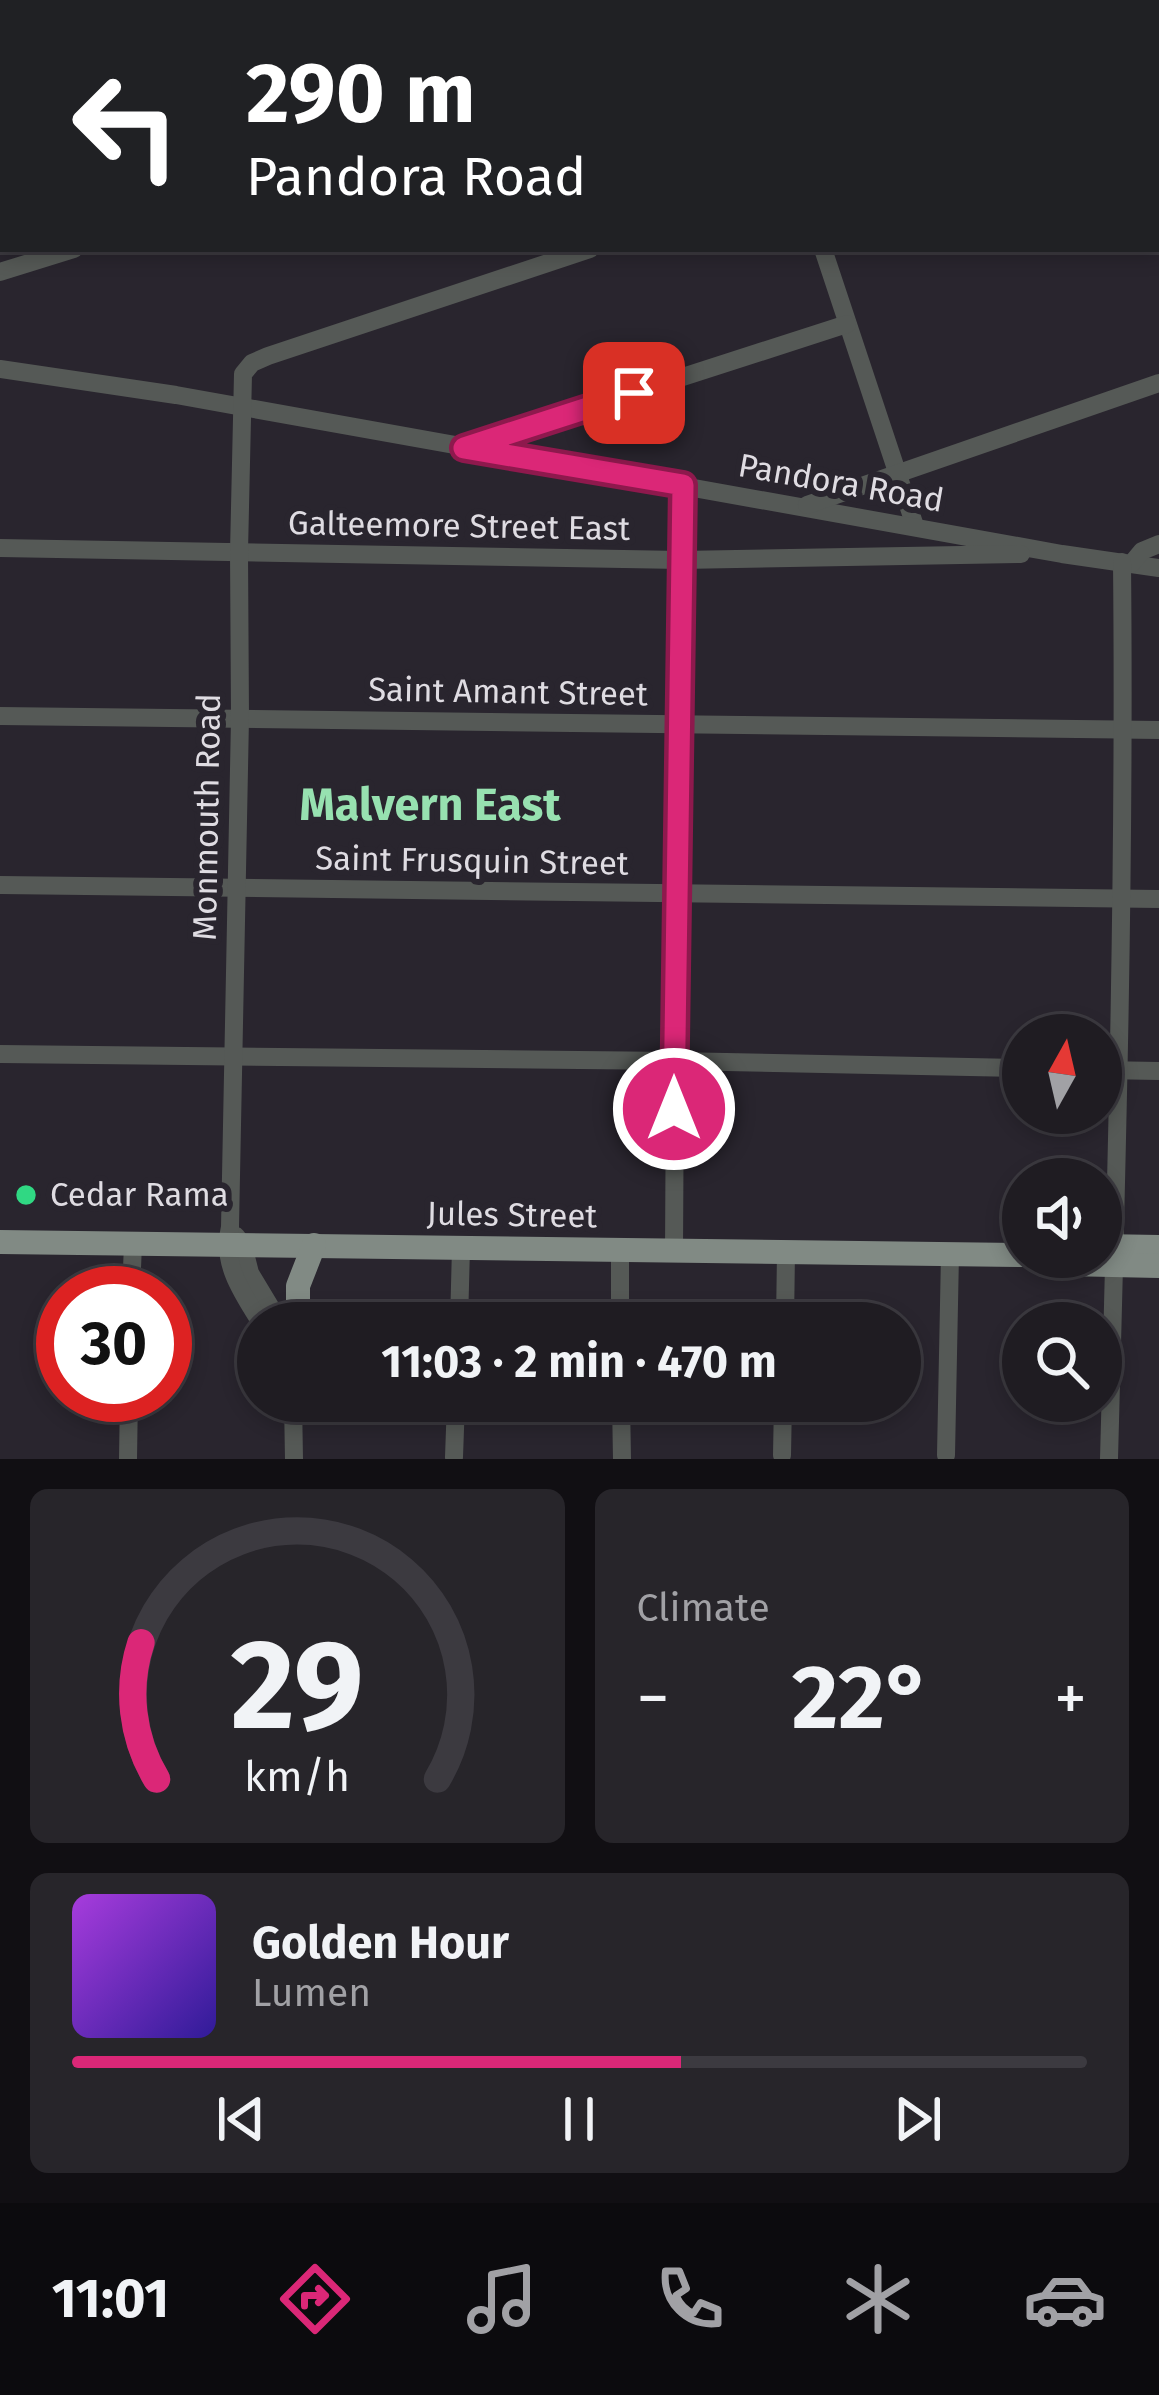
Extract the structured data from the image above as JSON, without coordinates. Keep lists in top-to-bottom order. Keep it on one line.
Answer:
{"streets":{"main road":["Jules Street"],"street":["Pandora Road","Galteemore Street East","Saint Amant Street","Monmouth Road","Saint Frusquin Street"]},"crossings":[["Pandora Road","Galteemore Street East"],["Pandora Road","Monmouth Road"],["Galteemore Street East","Monmouth Road"],["Saint Amant Street","Monmouth Road"],["Monmouth Road","Saint Frusquin Street"],["Monmouth Road","Jules Street"]],"districts":["Malvern East"],"places":["Cedar Rama"],"north":"top","page":{"turn":["290 m","Pandora Road"],"limit":"30","trip":"11:03 · 2 min · 470 m","tile":"Climate","heat":["−","22°","+"],"song":["Golden Hour","Lumen"],"tabs":"11:01","gauge":["29","km/h"]}}
